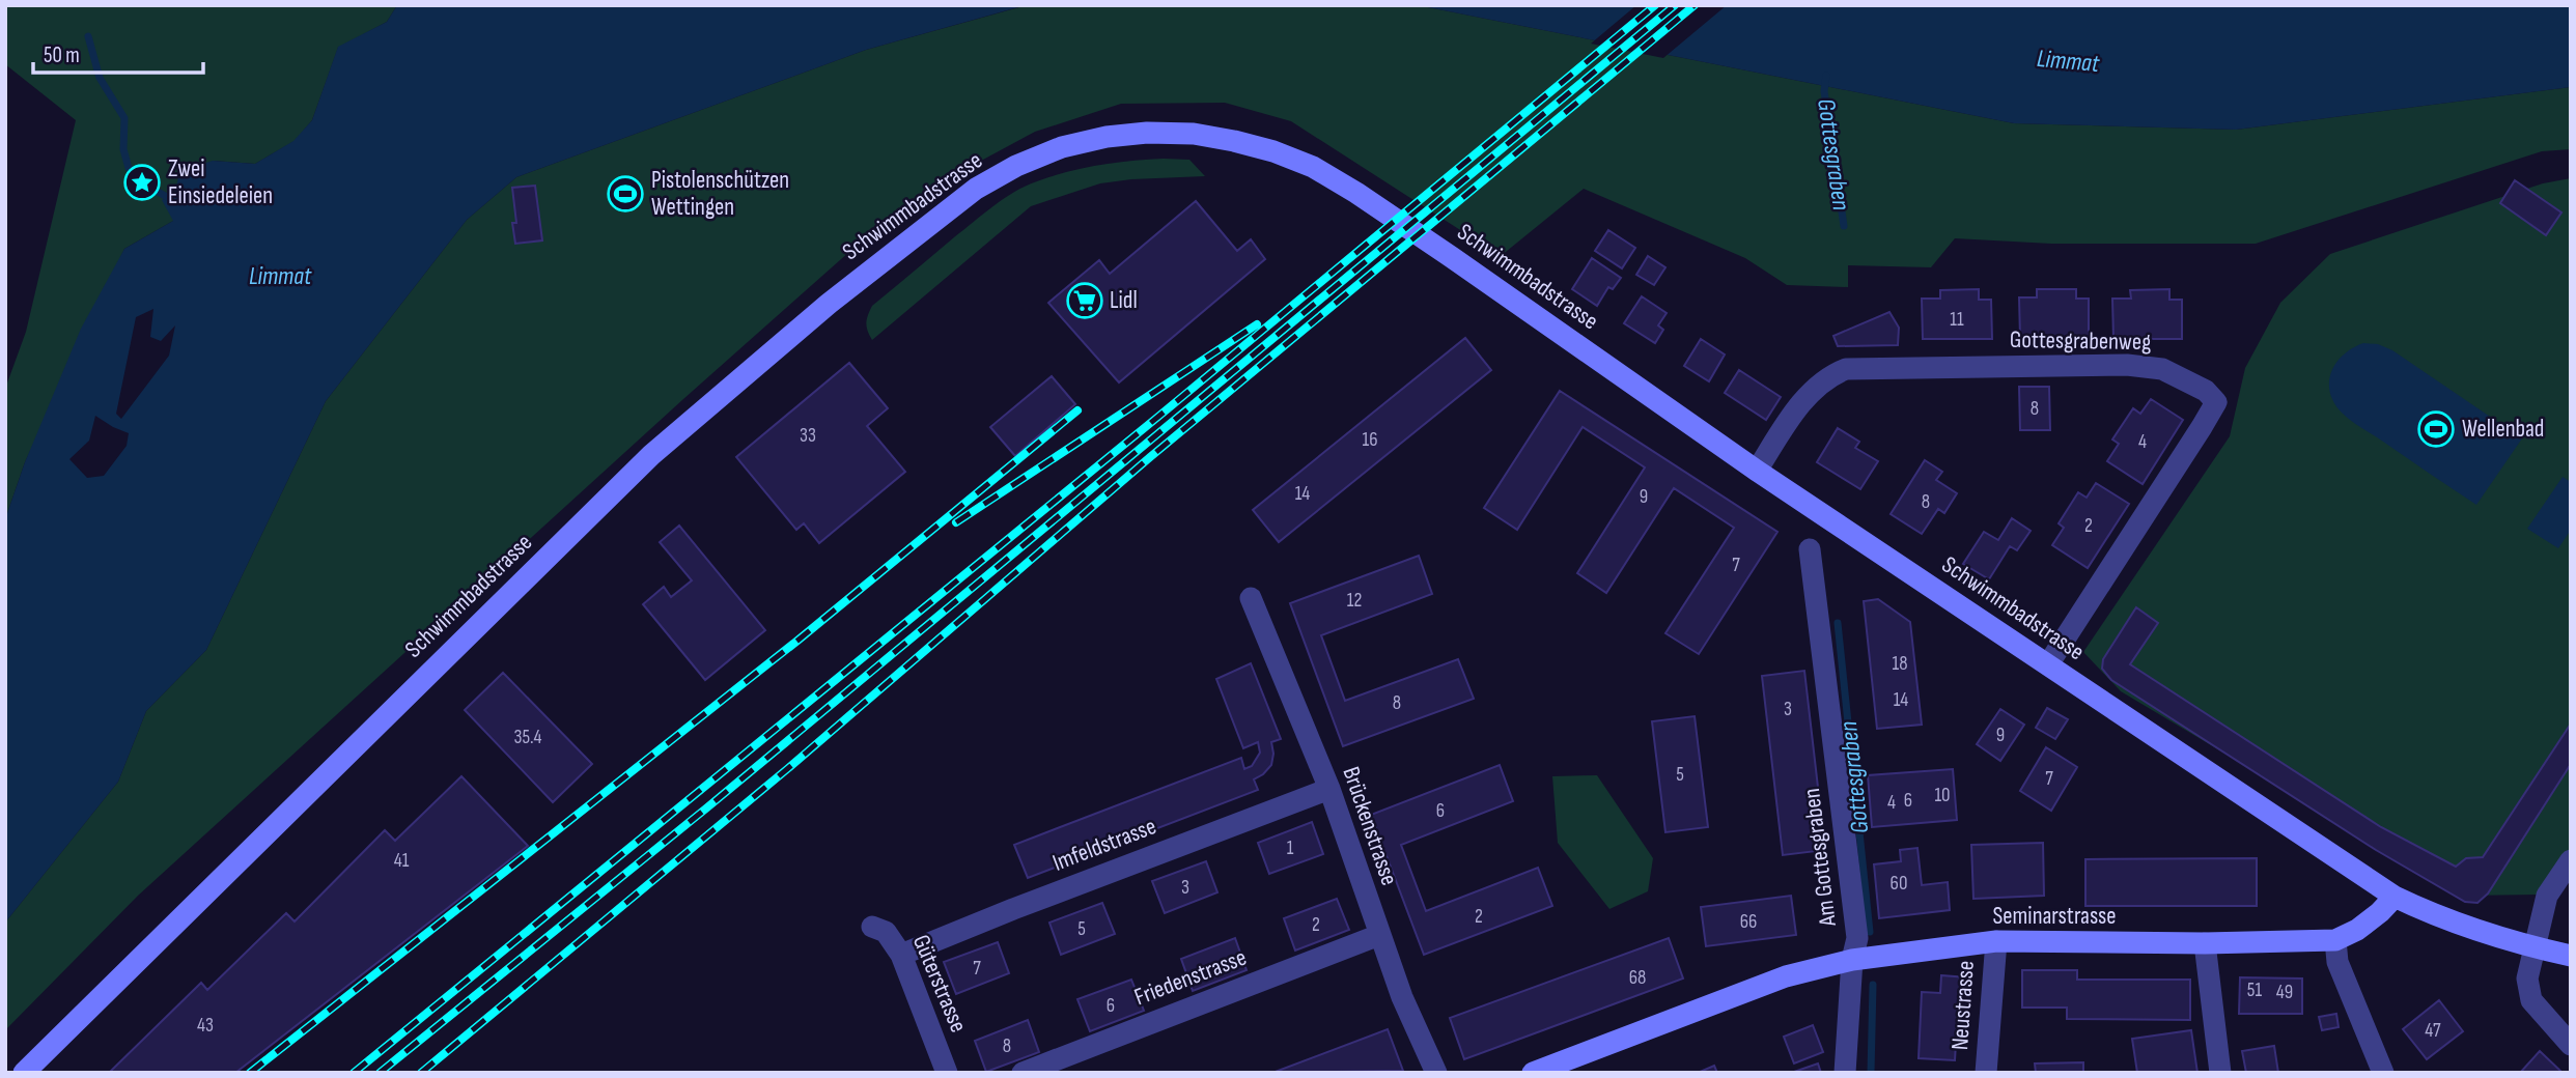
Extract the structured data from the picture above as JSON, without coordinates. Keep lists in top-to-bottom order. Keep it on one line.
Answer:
{"streets":{"main road":["Schwimmbadstrasse","Seminarstrasse"],"street":["Gottesgrabenweg","Brückenstrasse","Imfeldstrasse","Am Gottesgraben","Friedenstrasse","Güterstrasse","Neustrasse"]},"crossings":[["Schwimmbadstrasse","Gottesgrabenweg"],["Schwimmbadstrasse","Seminarstrasse"],["Brückenstrasse","Imfeldstrasse"],["Brückenstrasse","Friedenstrasse"],["Imfeldstrasse","Güterstrasse"],["Am Gottesgraben","Seminarstrasse"],["Seminarstrasse","Neustrasse"]],"water":["Limmat","Gottesgraben"],"places":{"place":["Zwei Einsiedeleien"],"sports":["Pistolenschützen Wettingen","Wellenbad"],"supermarket":["Lidl"]},"house_numbers":["11","8","33","16","4","14","9","8","2","7","12","18","14","8","3","9","35.4","5","7","10","6","4","6","1","41","60","3","2","66","2","5","7","68","51","49","6","43","47","8"],"scale_bar":"50 m"}
